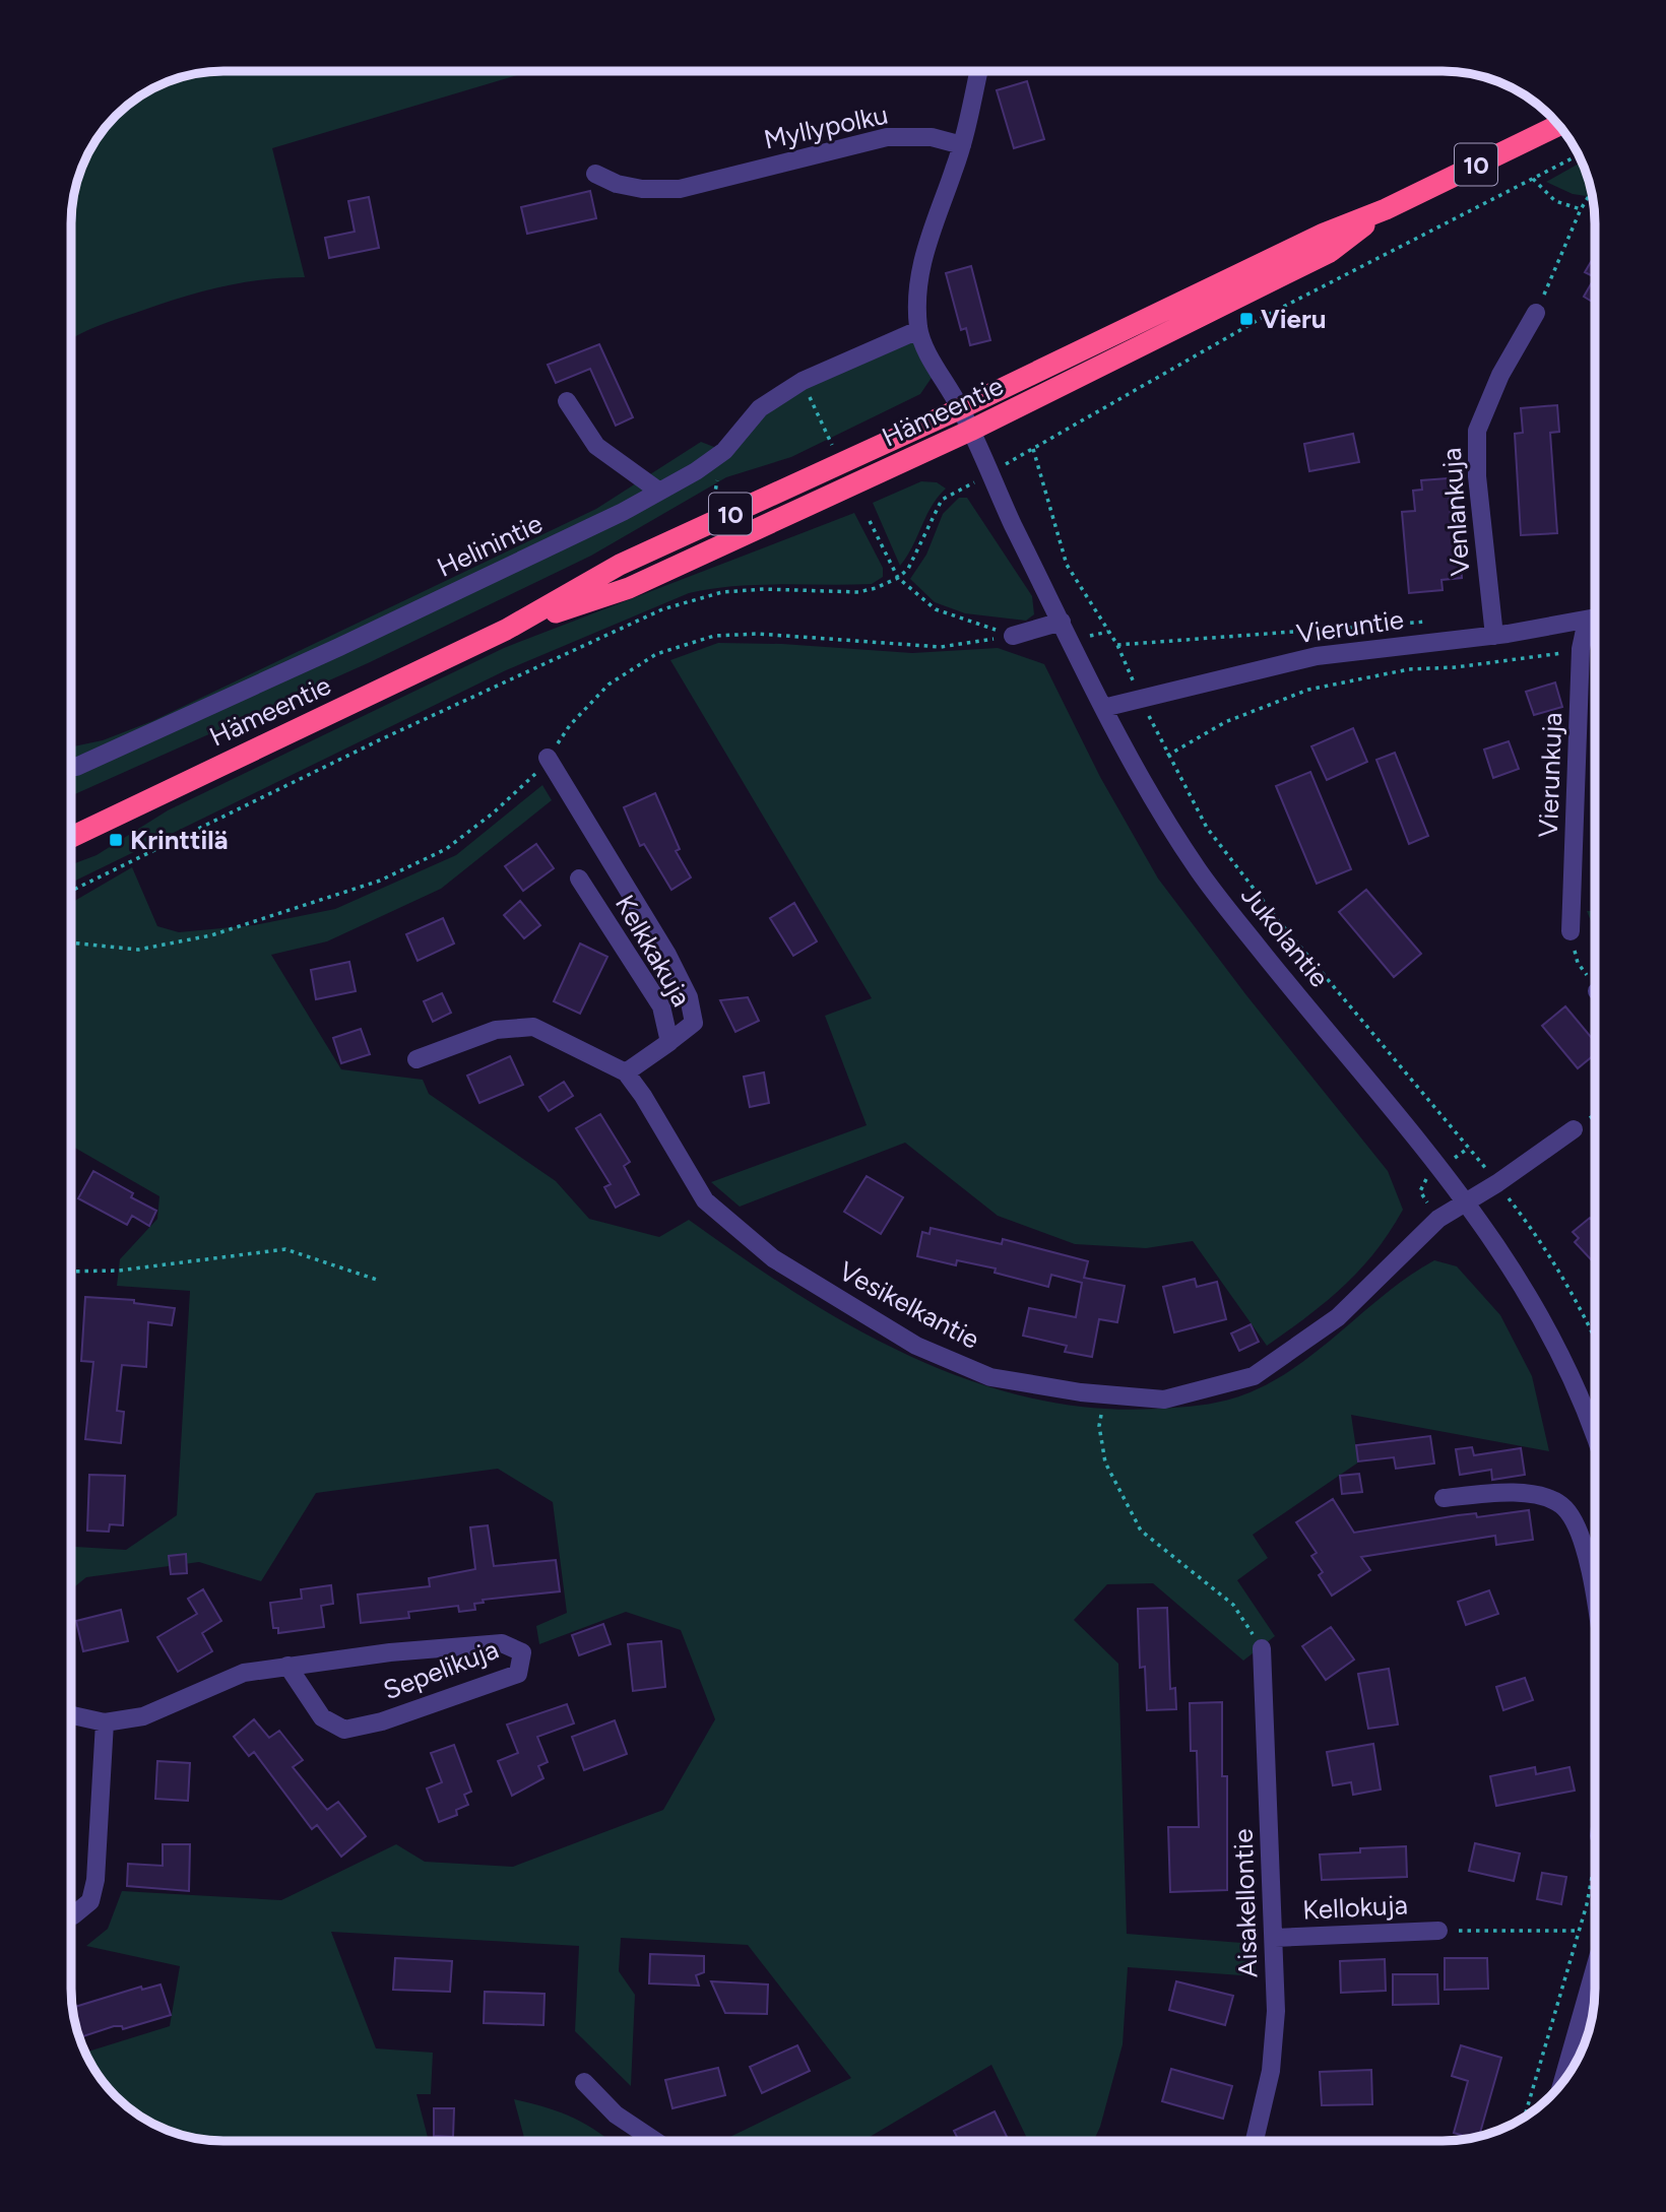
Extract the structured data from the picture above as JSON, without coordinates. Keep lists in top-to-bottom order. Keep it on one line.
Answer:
{"streets":{"highway":["10","Hämeentie"],"street":["Myllypolku","Venlankuja","Helinintie","Vieruntie","Vierunkuja","Jukolantie","Kelkkakuja","Vesikelkantie","Sepelikuja","Aisakellontie","Kellokuja"]},"crossings":[["Hämeentie","Jukolantie"],["Venlankuja","Vieruntie"],["Vieruntie","Vierunkuja"],["Vieruntie","Jukolantie"],["Jukolantie","Vesikelkantie"],["Kelkkakuja","Vesikelkantie"],["Aisakellontie","Kellokuja"]],"places":{"transit":["Vieru","Krinttilä"]}}
